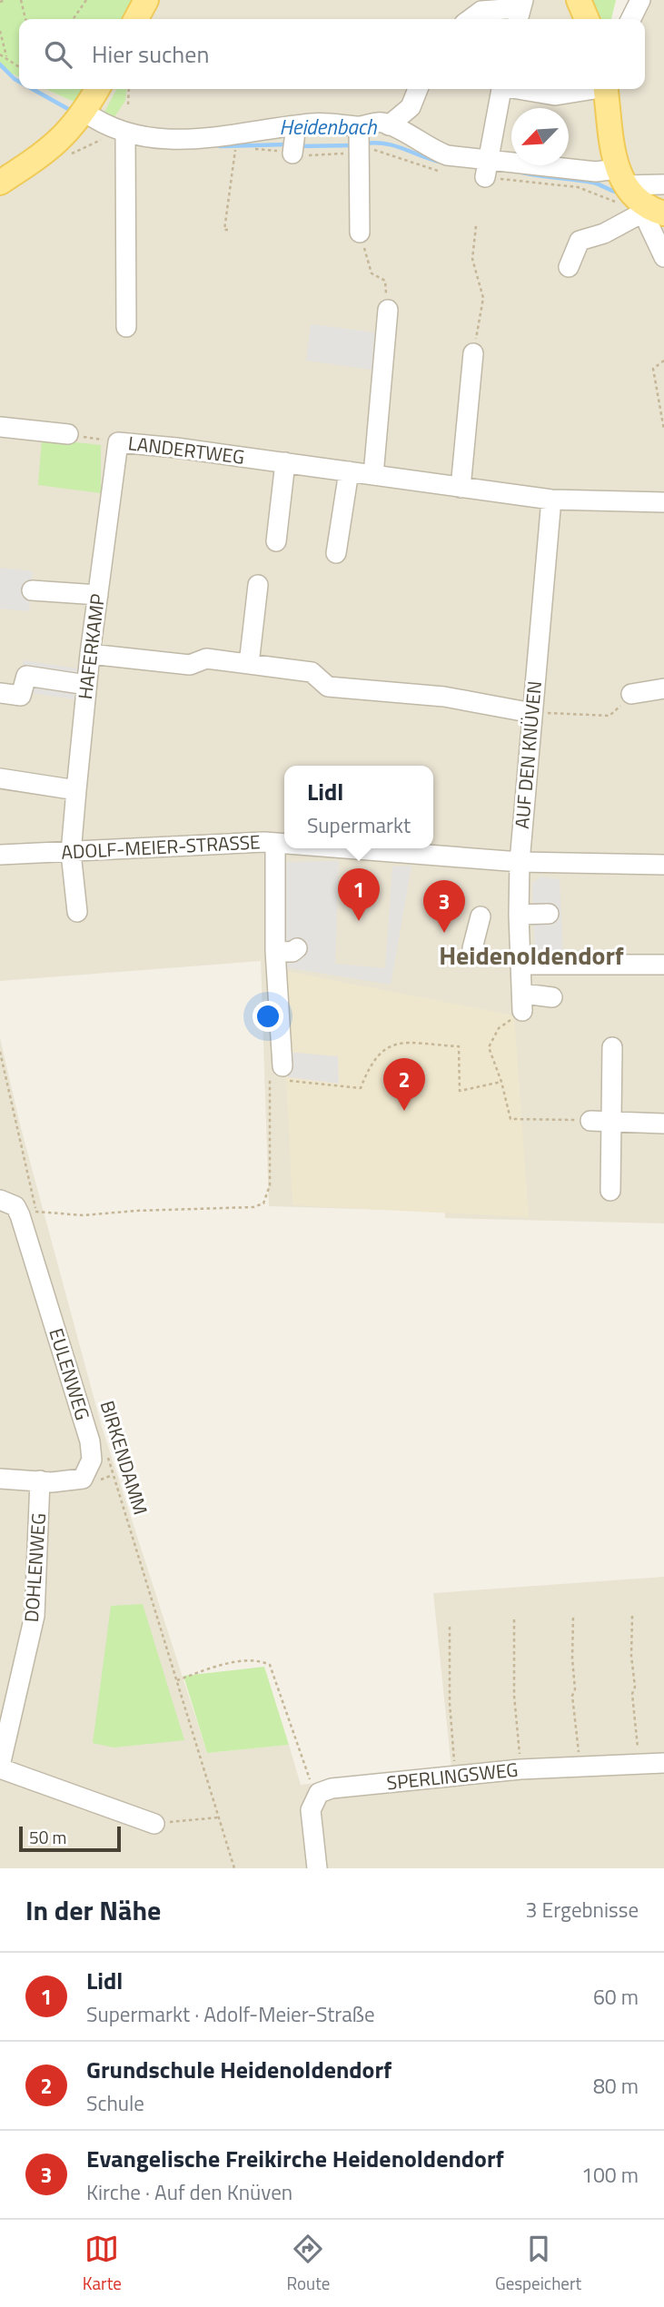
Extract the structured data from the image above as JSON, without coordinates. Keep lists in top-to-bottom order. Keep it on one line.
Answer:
{"streets":{"street":["LANDERTWEG","HAFERKAMP","AUF DEN KNÜVEN","ADOLF-MEIER-STRASSE","EULENWEG","DOHLENWEG","SPERLINGSWEG"],"path":["BIRKENDAMM"]},"crossings":[["LANDERTWEG","HAFERKAMP"],["LANDERTWEG","AUF DEN KNÜVEN"],["HAFERKAMP","ADOLF-MEIER-STRASSE"],["AUF DEN KNÜVEN","ADOLF-MEIER-STRASSE"],["EULENWEG","DOHLENWEG"]],"districts":["Heidenoldendorf"],"water":["Heidenbach"],"scale_bar":"50 m","north":"bottom left","page":{"search":"Hier suchen","popup":["Lidl","Supermarkt"],"pins":["1","3","2"],"scale":"50 m","heading":["In der Nähe","3 Ergebnisse"],"list":[{"mark":"1","name":"Lidl","note":"Supermarkt · Adolf-Meier-Straße","value":"60 m"},{"mark":"2","name":"Grundschule Heidenoldendorf","note":"Schule","value":"80 m"},{"mark":"3","name":"Evangelische Freikirche Heidenoldendorf","note":"Kirche · Auf den Knüven","value":"100 m"}],"nav":["Karte","Route","Gespeichert"]}}
